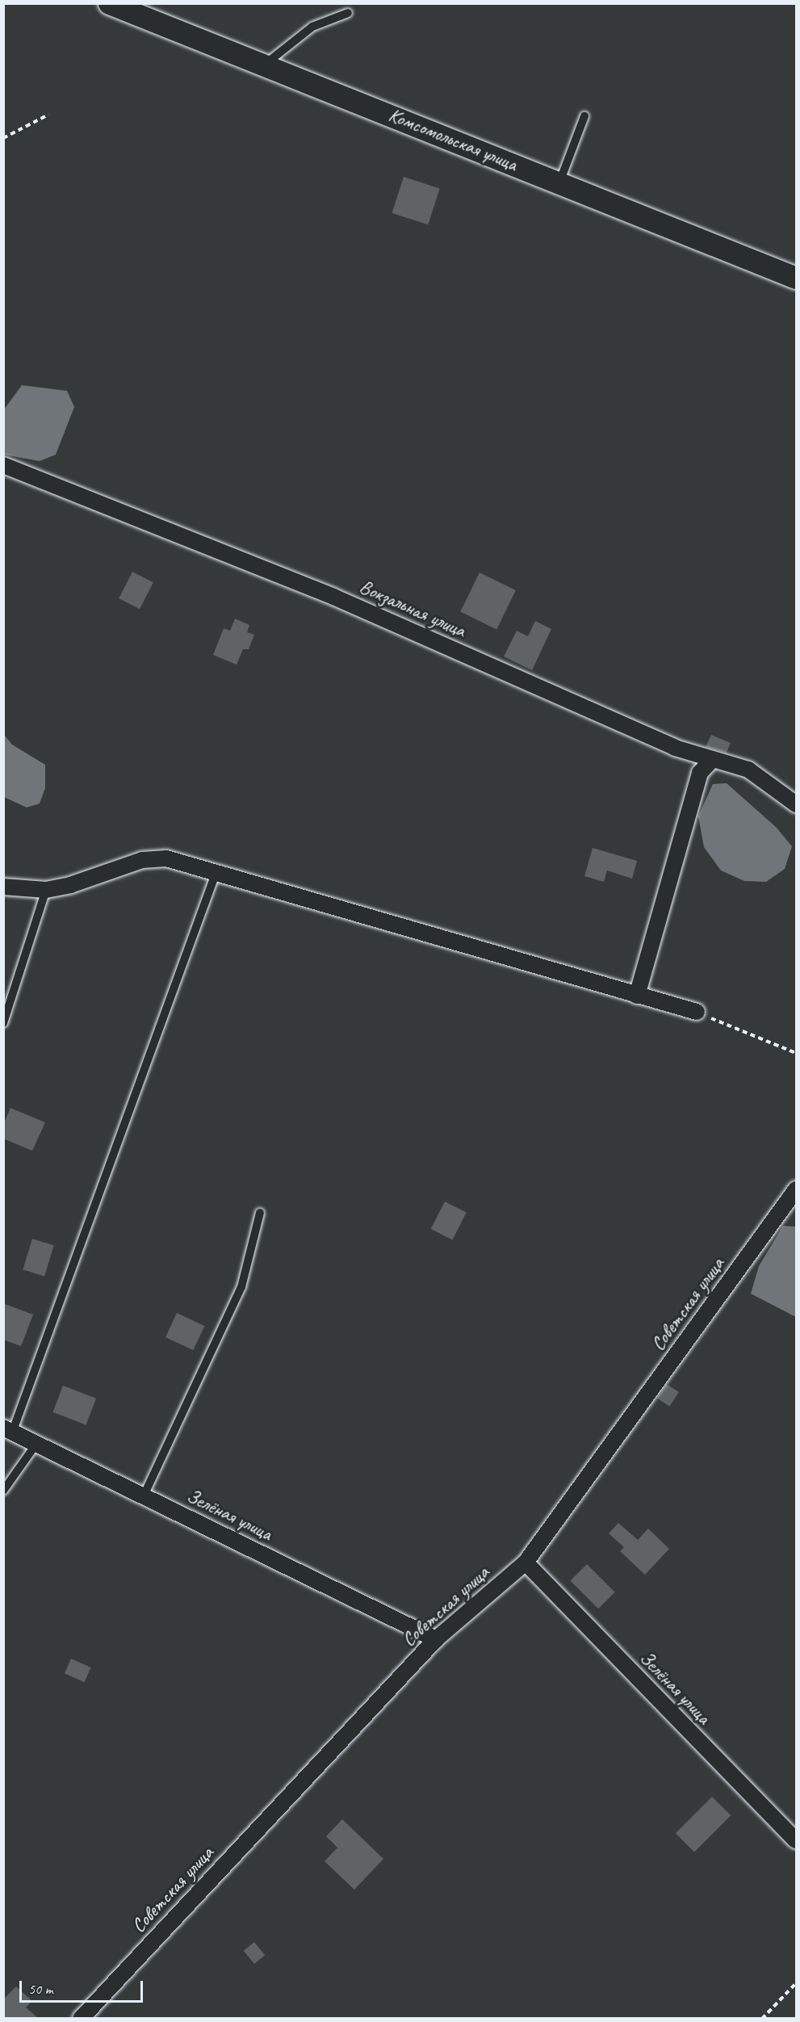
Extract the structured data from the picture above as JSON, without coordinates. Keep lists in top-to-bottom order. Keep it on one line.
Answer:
{"streets":{"street":["Комсомольская улица","Вокзальная улица","Советская улица","Зелёная улица"]},"crossings":[["Советская улица","Зелёная улица"]],"scale_bar":"50 m"}
